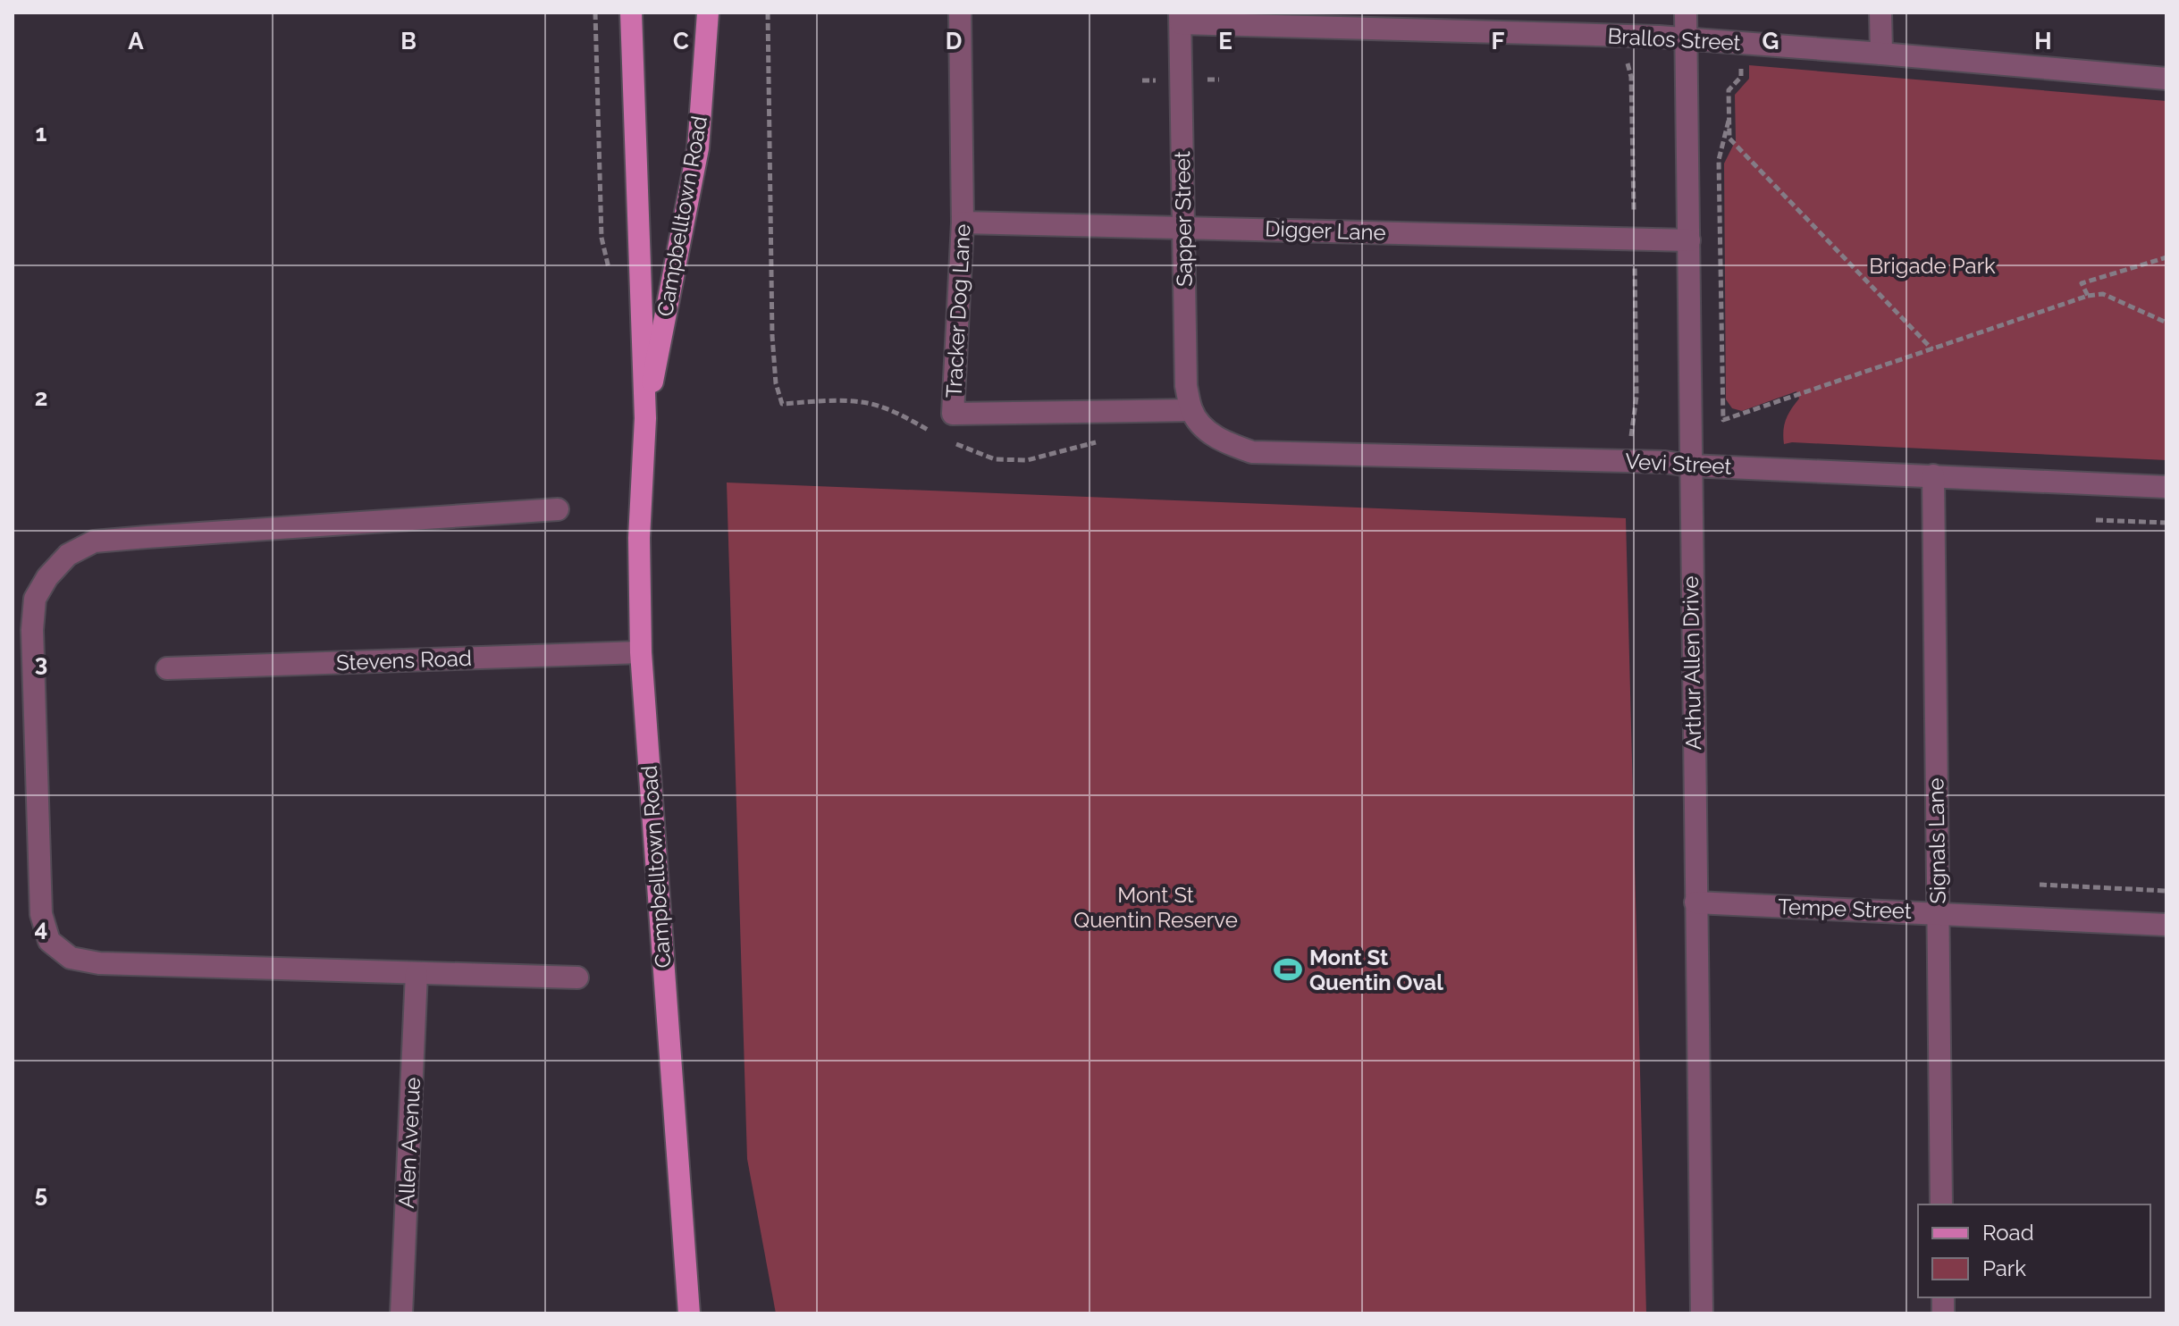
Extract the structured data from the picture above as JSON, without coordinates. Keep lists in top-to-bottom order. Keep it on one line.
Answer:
{"streets":{"main road":["Campbelltown Road"],"street":["Brallos Street","Sapper Street","Digger Lane","Tracker Dog Lane","Vevi Street","Stevens Road","Arthur Allen Drive","Signals Lane","Tempe Street","Allen Avenue"]},"crossings":[["Brallos Street","Sapper Street"],["Brallos Street","Arthur Allen Drive"],["Campbelltown Road","Stevens Road"],["Sapper Street","Digger Lane"],["Sapper Street","Tracker Dog Lane"],["Sapper Street","Vevi Street"],["Digger Lane","Tracker Dog Lane"],["Digger Lane","Arthur Allen Drive"],["Tracker Dog Lane","Vevi Street"],["Vevi Street","Arthur Allen Drive"],["Vevi Street","Signals Lane"],["Arthur Allen Drive","Tempe Street"],["Signals Lane","Tempe Street"]],"parks":["Brigade Park","Mont St Quentin Reserve"],"places":{"sports":["Mont St Quentin Oval"]},"legend":["Road","Park"],"grid":{"columns":["A","B","C","D","E","F","G","H"],"rows":["1","2","3","4","5"]}}
